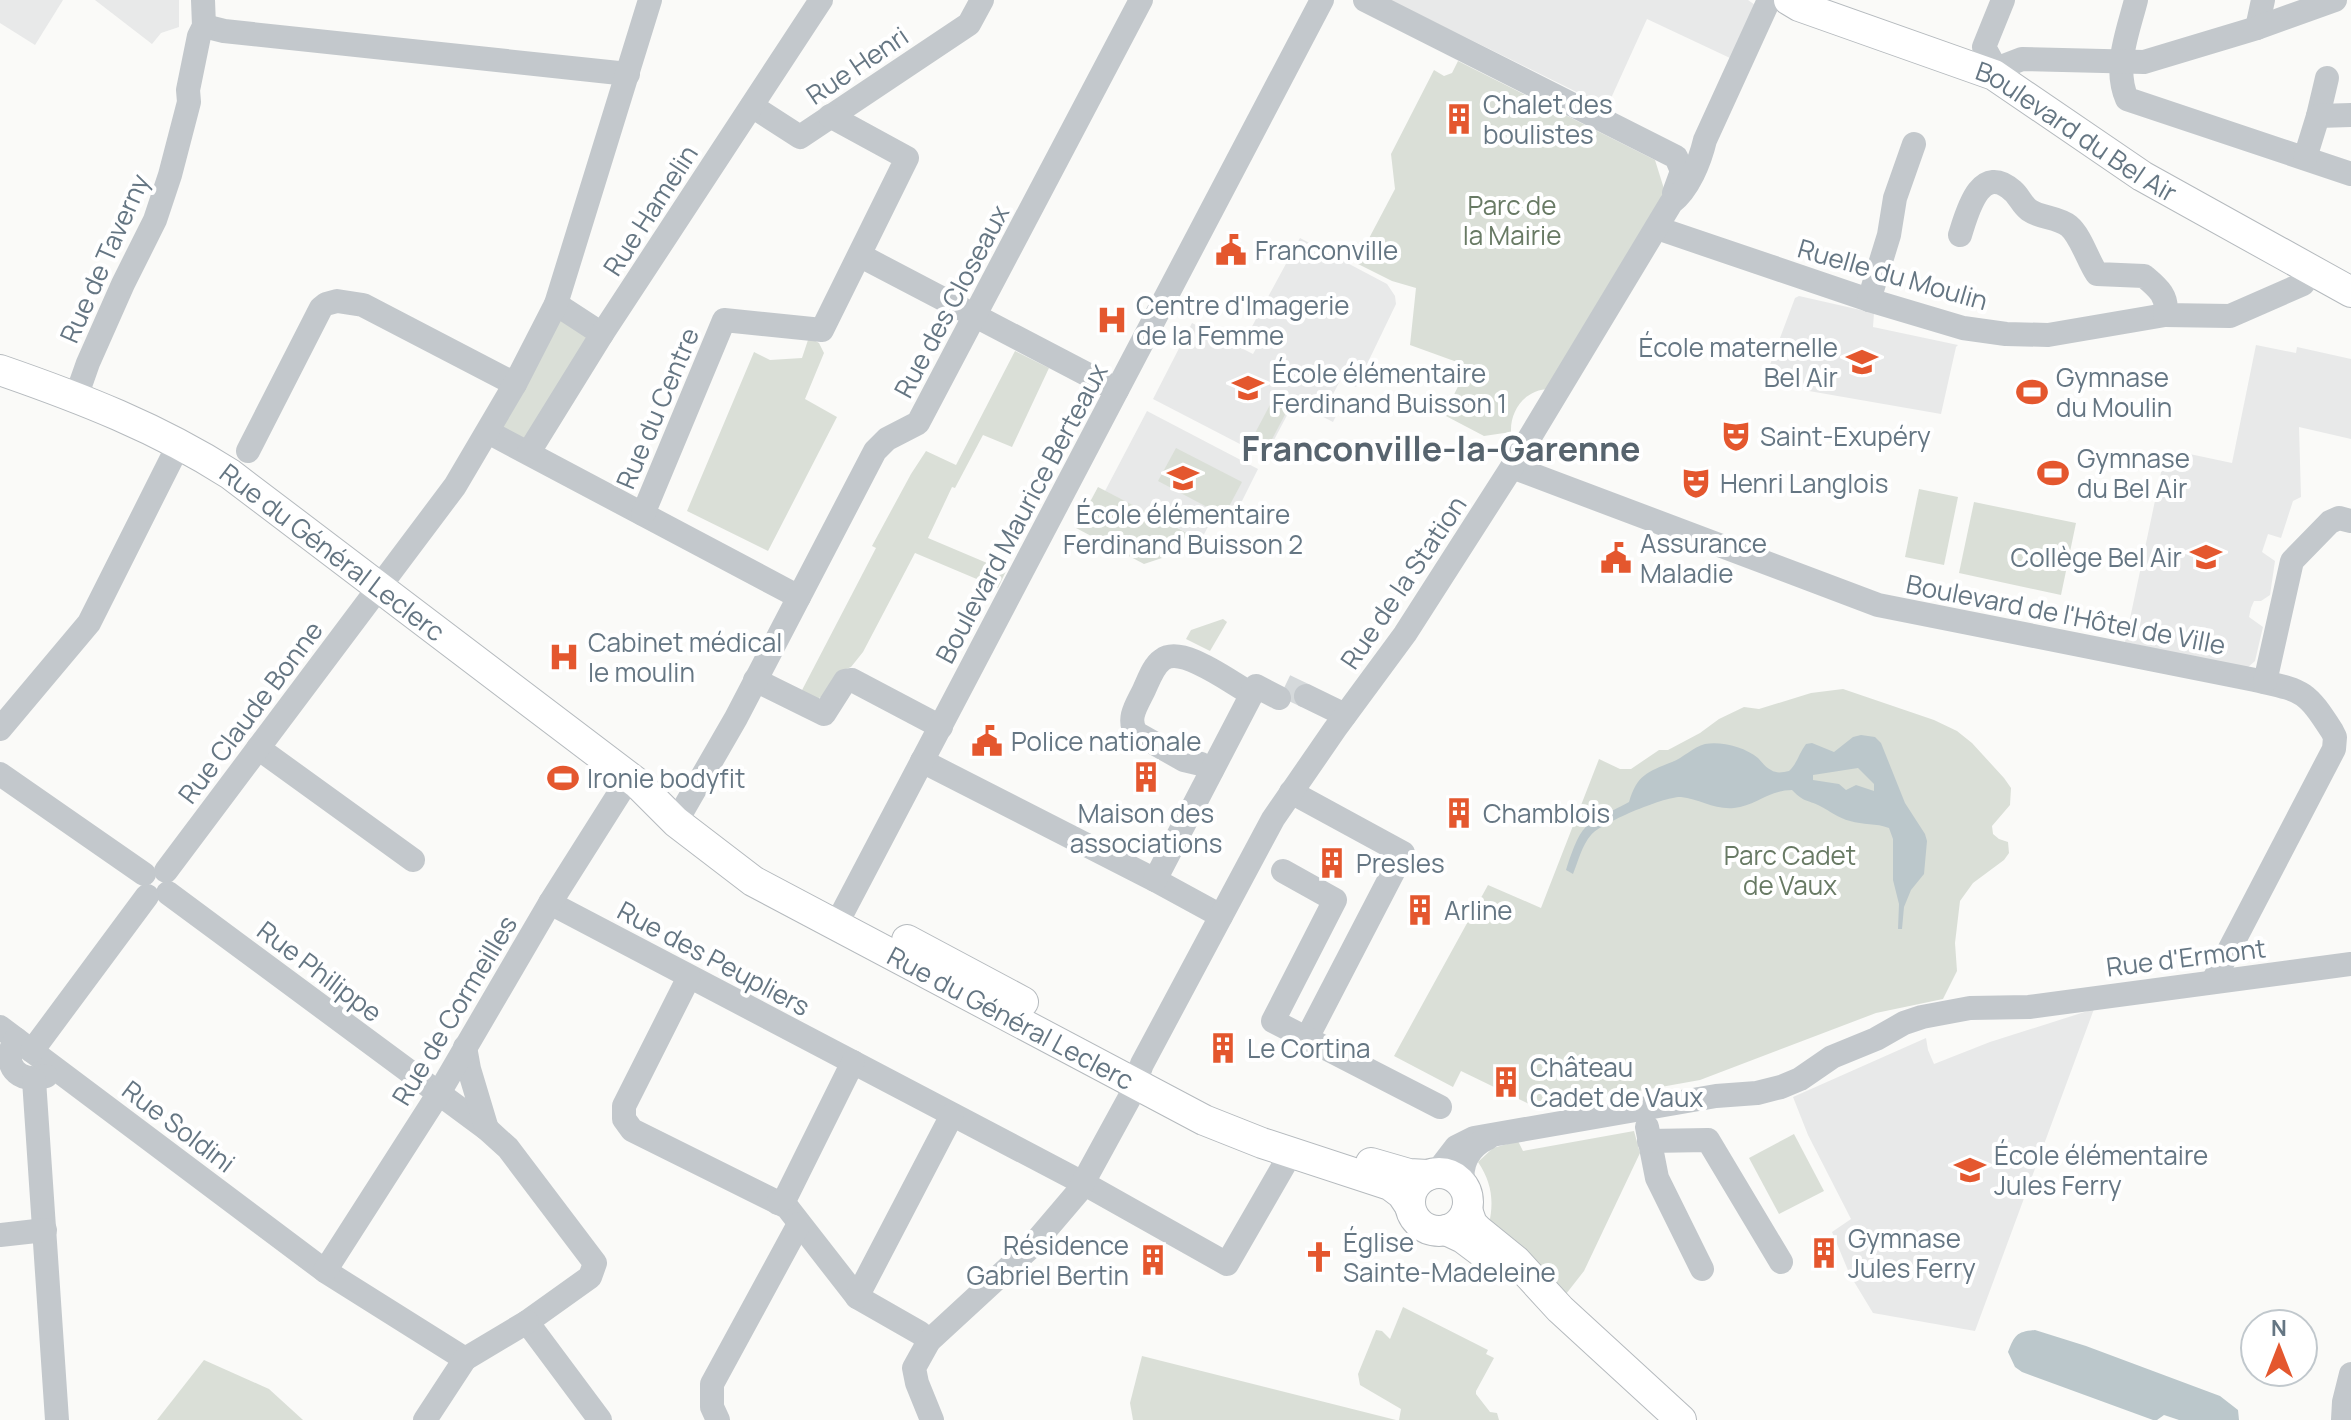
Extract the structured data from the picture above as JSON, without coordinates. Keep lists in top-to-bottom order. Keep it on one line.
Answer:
{"streets":{"main road":["Boulevard du Bel Air","Rue du Général Leclerc"],"street":["Rue Henri","Rue Hamelin","Rue de Taverny","Ruelle du Moulin","Rue des Closeaux","Rue du Centre","Boulevard Maurice Berteaux","Rue de la Station","Boulevard de l'Hôtel de Ville","Rue Claude Bonne","Rue d'Ermont","Rue des Peupliers","Rue Philippe","Rue de Cormeilles","Rue Soldini"]},"crossings":[["Rue Henri","Rue Hamelin"],["Rue Henri","Rue du Centre"],["Boulevard du Bel Air","Ruelle du Moulin"],["Rue de Taverny","Rue du Général Leclerc"],["Ruelle du Moulin","Rue de la Station"],["Rue des Closeaux","Rue du Général Leclerc"],["Boulevard Maurice Berteaux","Rue du Général Leclerc"],["Rue du Général Leclerc","Rue de la Station"],["Rue du Général Leclerc","Rue Claude Bonne"],["Rue du Général Leclerc","Rue d'Ermont"],["Rue du Général Leclerc","Rue des Peupliers"],["Rue du Général Leclerc","Rue de Cormeilles"],["Rue de la Station","Boulevard de l'Hôtel de Ville"],["Rue de la Station","Rue des Peupliers"],["Boulevard de l'Hôtel de Ville","Rue d'Ermont"],["Rue Claude Bonne","Rue Philippe"],["Rue Claude Bonne","Rue Soldini"],["Rue des Peupliers","Rue de Cormeilles"],["Rue Philippe","Rue de Cormeilles"],["Rue de Cormeilles","Rue Soldini"]],"districts":["Franconville-la-Garenne"],"parks":["Parc de la Mairie","Parc Cadet de Vaux"],"places":{"building":["Chalet des boulistes","Maison des associations","Chamblois","Presles","Arline","Le Cortina","Château Cadet de Vaux","Gymnase Jules Ferry","Résidence Gabriel Bertin"],"public building":["Franconville","Assurance Maladie","Police nationale"],"hospital":["Centre d'Imagerie de la Femme","Cabinet médical le moulin"],"school or university":["École maternelle Bel Air","École élémentaire Ferdinand Buisson 1","École élémentaire Ferdinand Buisson 2","Collège Bel Air","École élémentaire Jules Ferry"],"sports":["Gymnase du Moulin","Gymnase du Bel Air","Ironie bodyfit"],"theatre":["Saint-Exupéry","Henri Langlois"],"church":["Église Sainte-Madeleine"]},"north":"top"}
